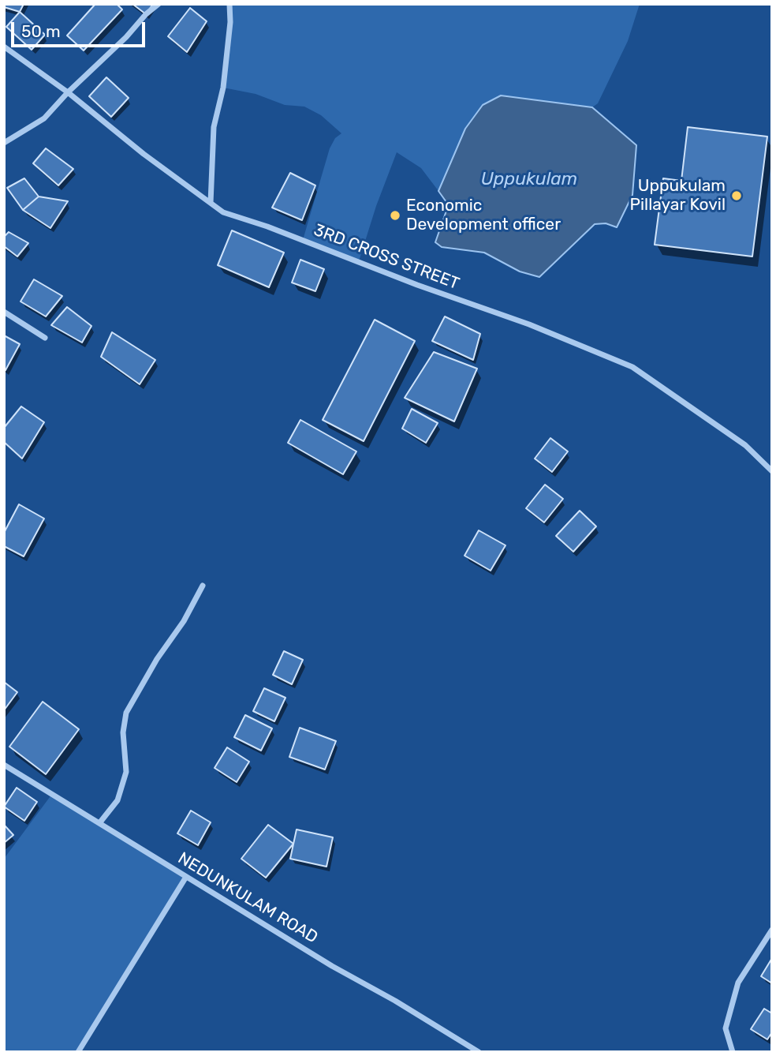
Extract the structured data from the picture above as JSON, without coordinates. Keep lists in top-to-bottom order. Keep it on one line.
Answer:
{"streets":{"street":["3RD CROSS STREET","NEDUNKULAM ROAD"]},"water":["Uppukulam"],"places":["Uppukulam Pillayar Kovil","Economic Development officer"],"scale_bar":"50 m"}
